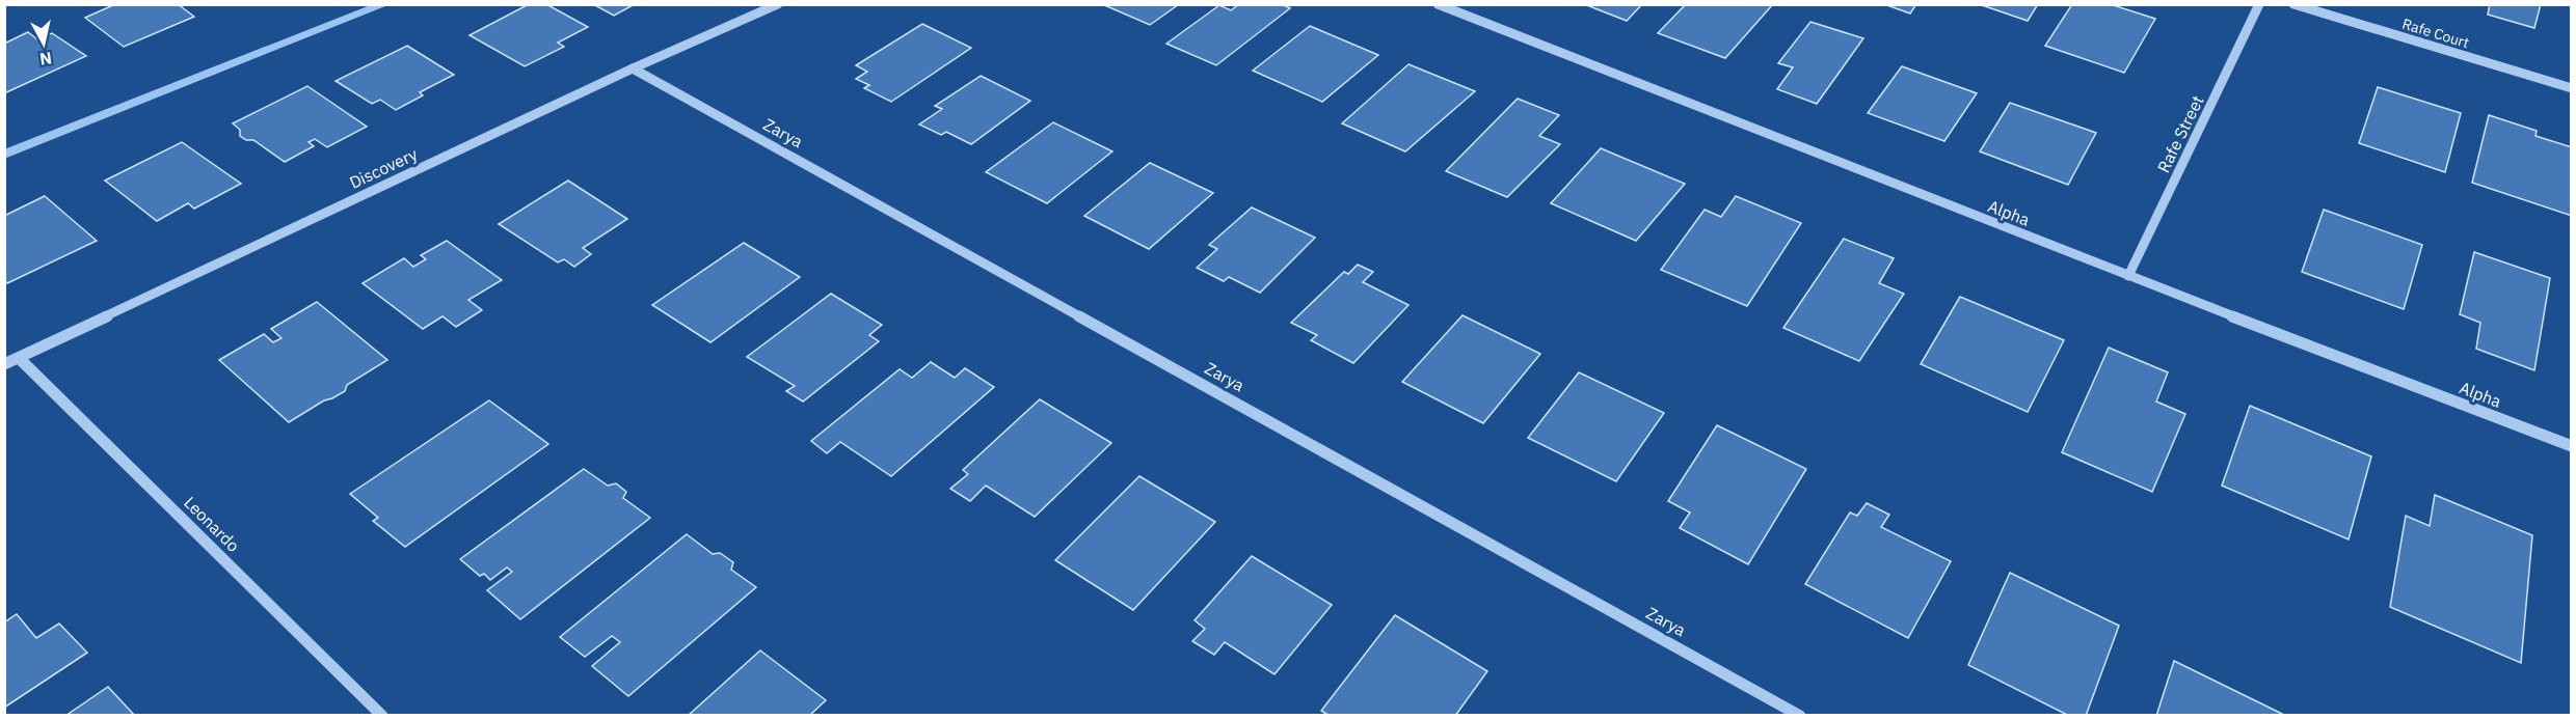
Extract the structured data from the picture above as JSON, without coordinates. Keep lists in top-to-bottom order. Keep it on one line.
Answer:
{"streets":{"street":["Rafe Court","Zarya","Rafe Street","Discovery","Alpha","Leonardo"]},"crossings":[["Zarya","Discovery"],["Rafe Street","Alpha"],["Discovery","Leonardo"]],"north":"bottom"}
